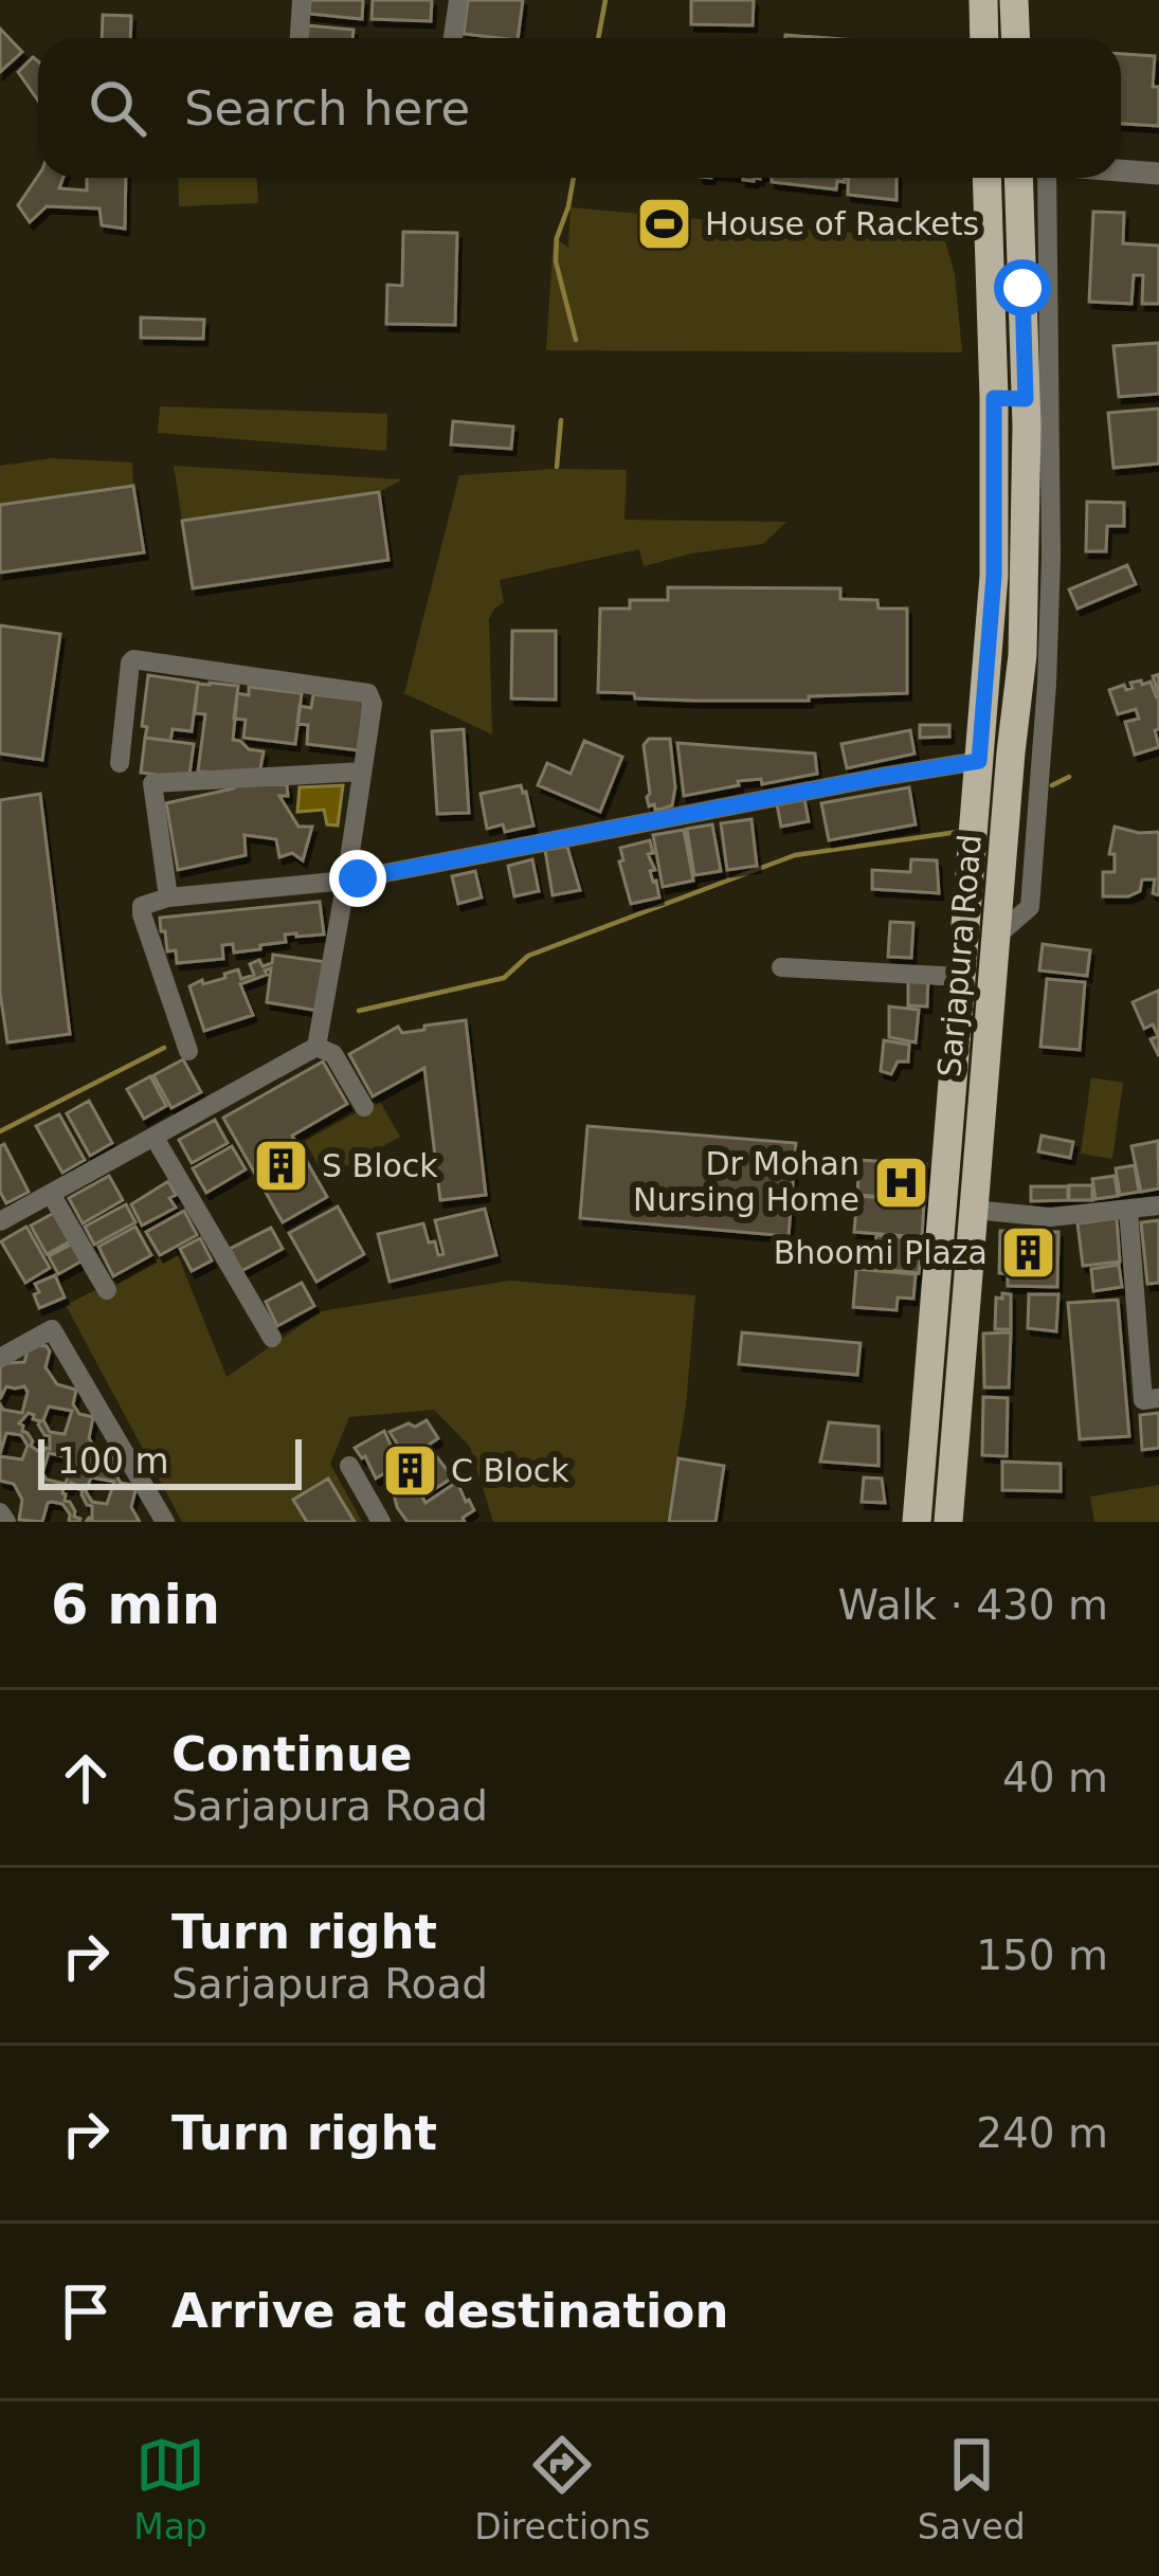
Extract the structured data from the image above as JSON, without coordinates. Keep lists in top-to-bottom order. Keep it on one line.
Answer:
{"streets":{"main road":["Sarjapura Road"]},"places":{"sports":["House of Rackets"],"building":["S Block","Bhoomi Plaza","C Block"],"hospital":["Dr Mohan Nursing Home"]},"scale_bar":"100 m","page":{"search":"Search here","scale":"100 m","heading":["6 min","Walk · 430 m"],"list":[["Continue","Sarjapura Road","40 m"],["Turn right","Sarjapura Road","150 m"],["Turn right","240 m"],"Arrive at destination"],"nav":["Map","Directions","Saved"]}}
